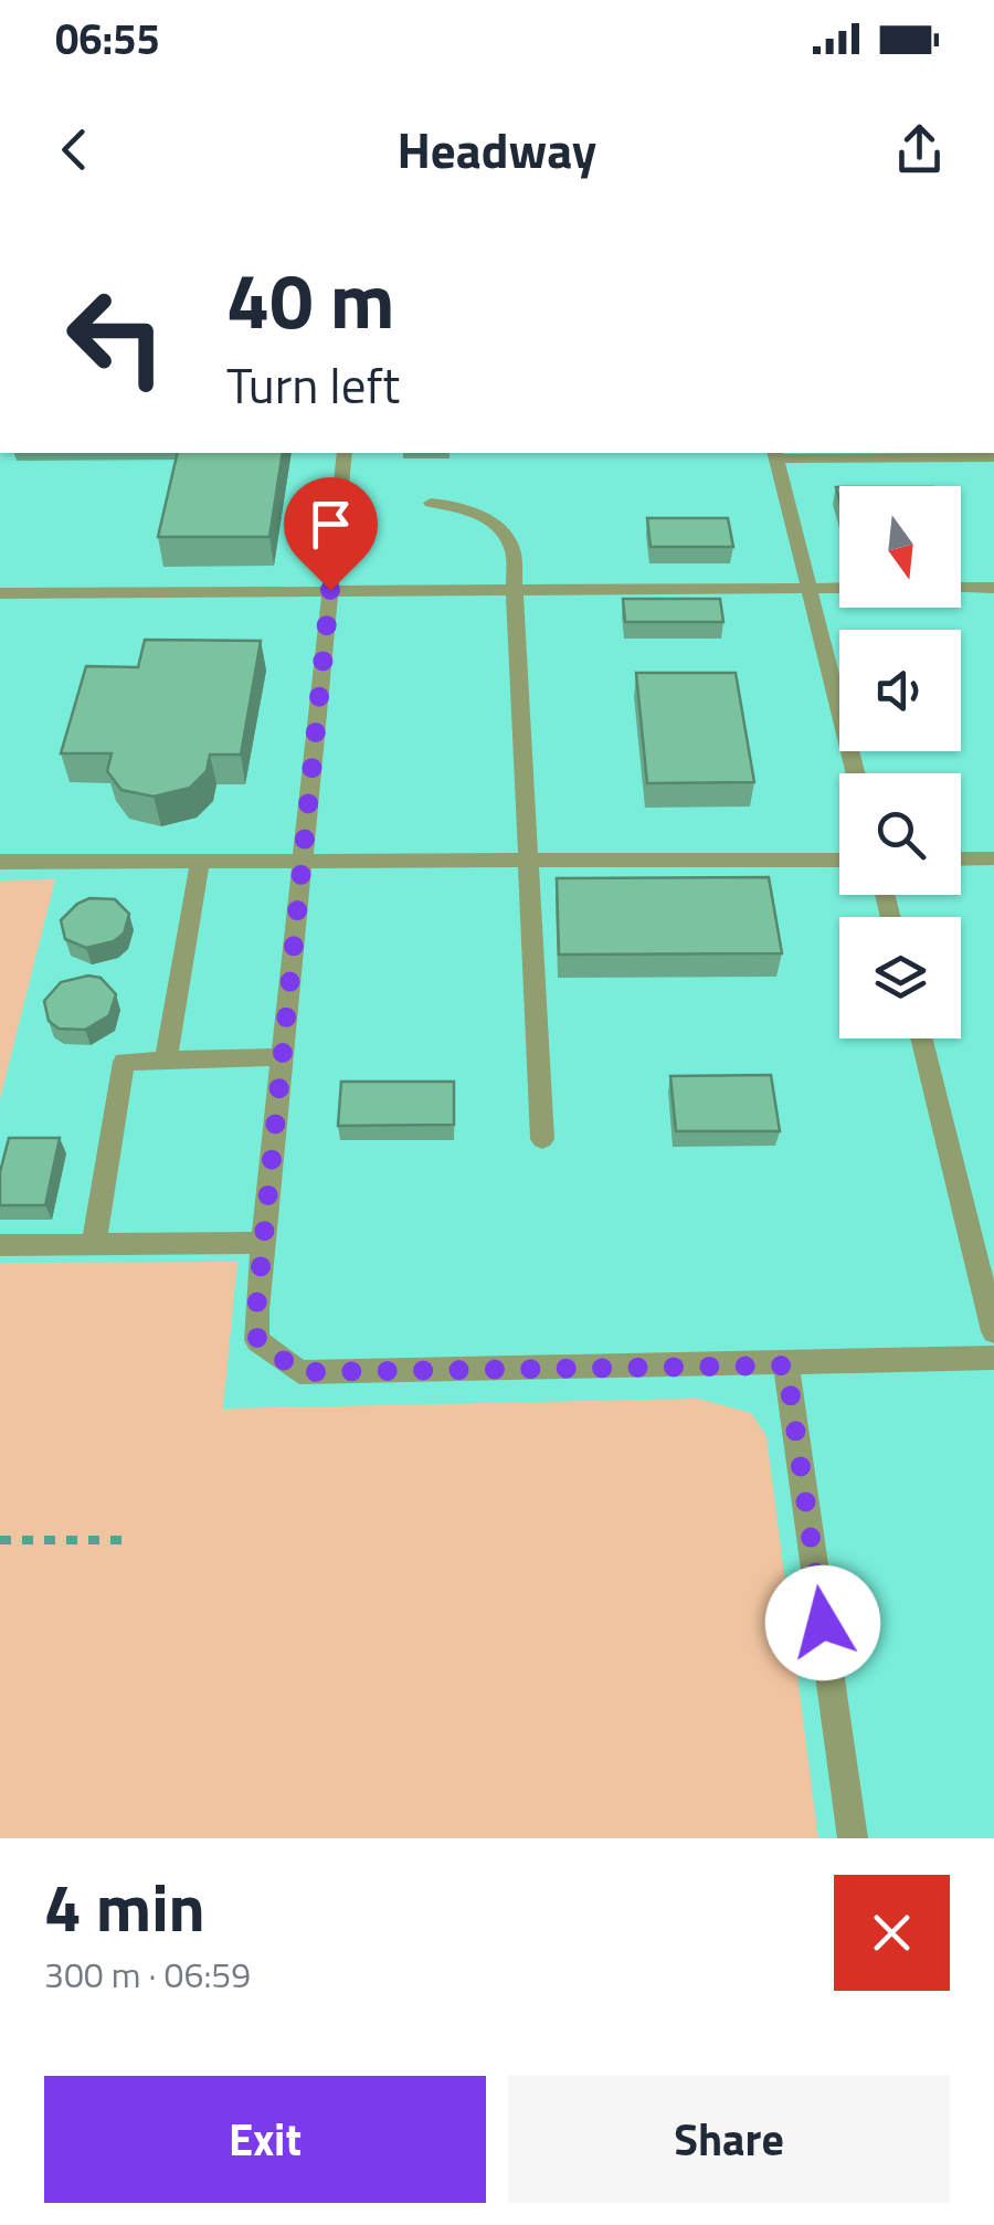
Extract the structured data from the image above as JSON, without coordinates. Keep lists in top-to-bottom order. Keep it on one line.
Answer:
{"north":"bottom","page":{"status":"06:55","header":"Headway","turn":["40 m","Turn left"],"heading":["4 min","300 m · 06:59"],"buttons":["Exit","Share"]}}
